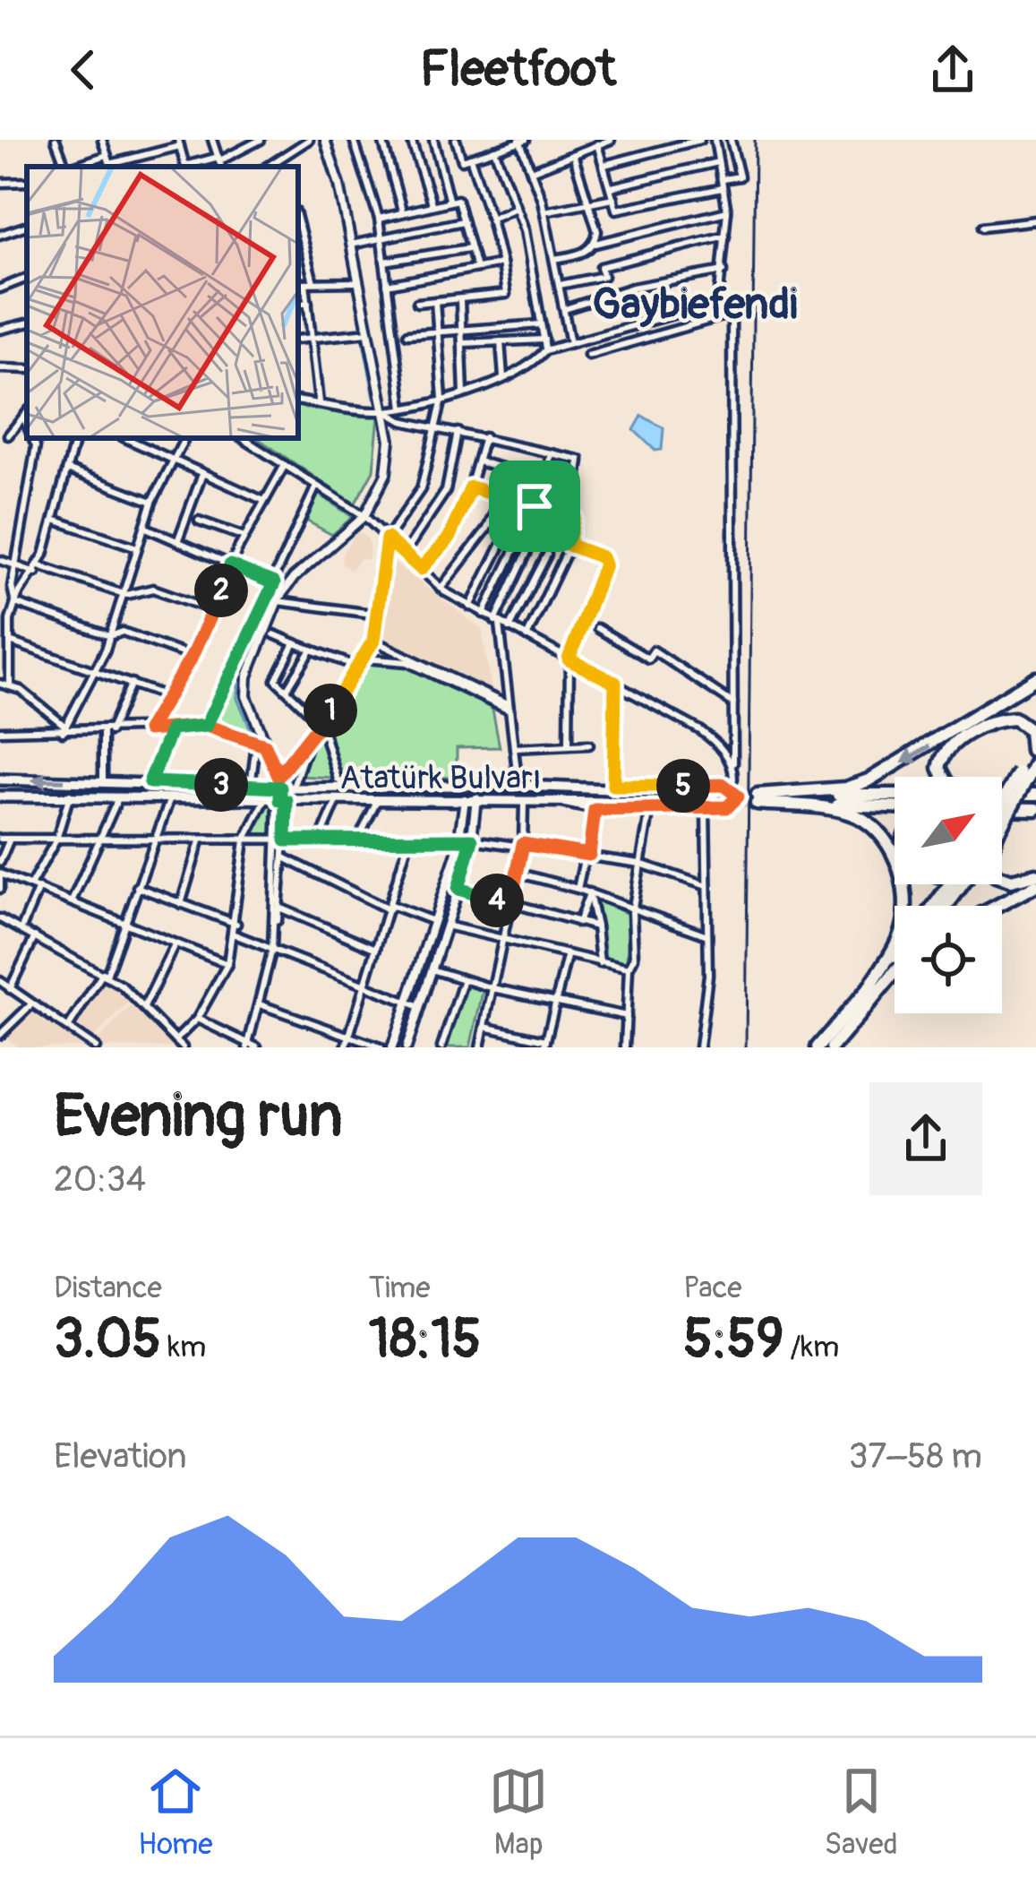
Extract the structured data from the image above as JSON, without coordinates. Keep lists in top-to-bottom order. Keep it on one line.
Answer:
{"streets":{"main road":["Atatürk Bulvarı"]},"districts":["Gaybiefendi"],"north":"top right","page":{"header":"Fleetfoot","pins":["2","1","3","5","4"],"heading":["Evening run","20:34"],"stats":[["Distance","3.05 km"],["Time","18:15"],["Pace","5:59 /km"]],"chart":["Elevation","37–58 m"],"tabs":["Home","Map","Saved"]}}
